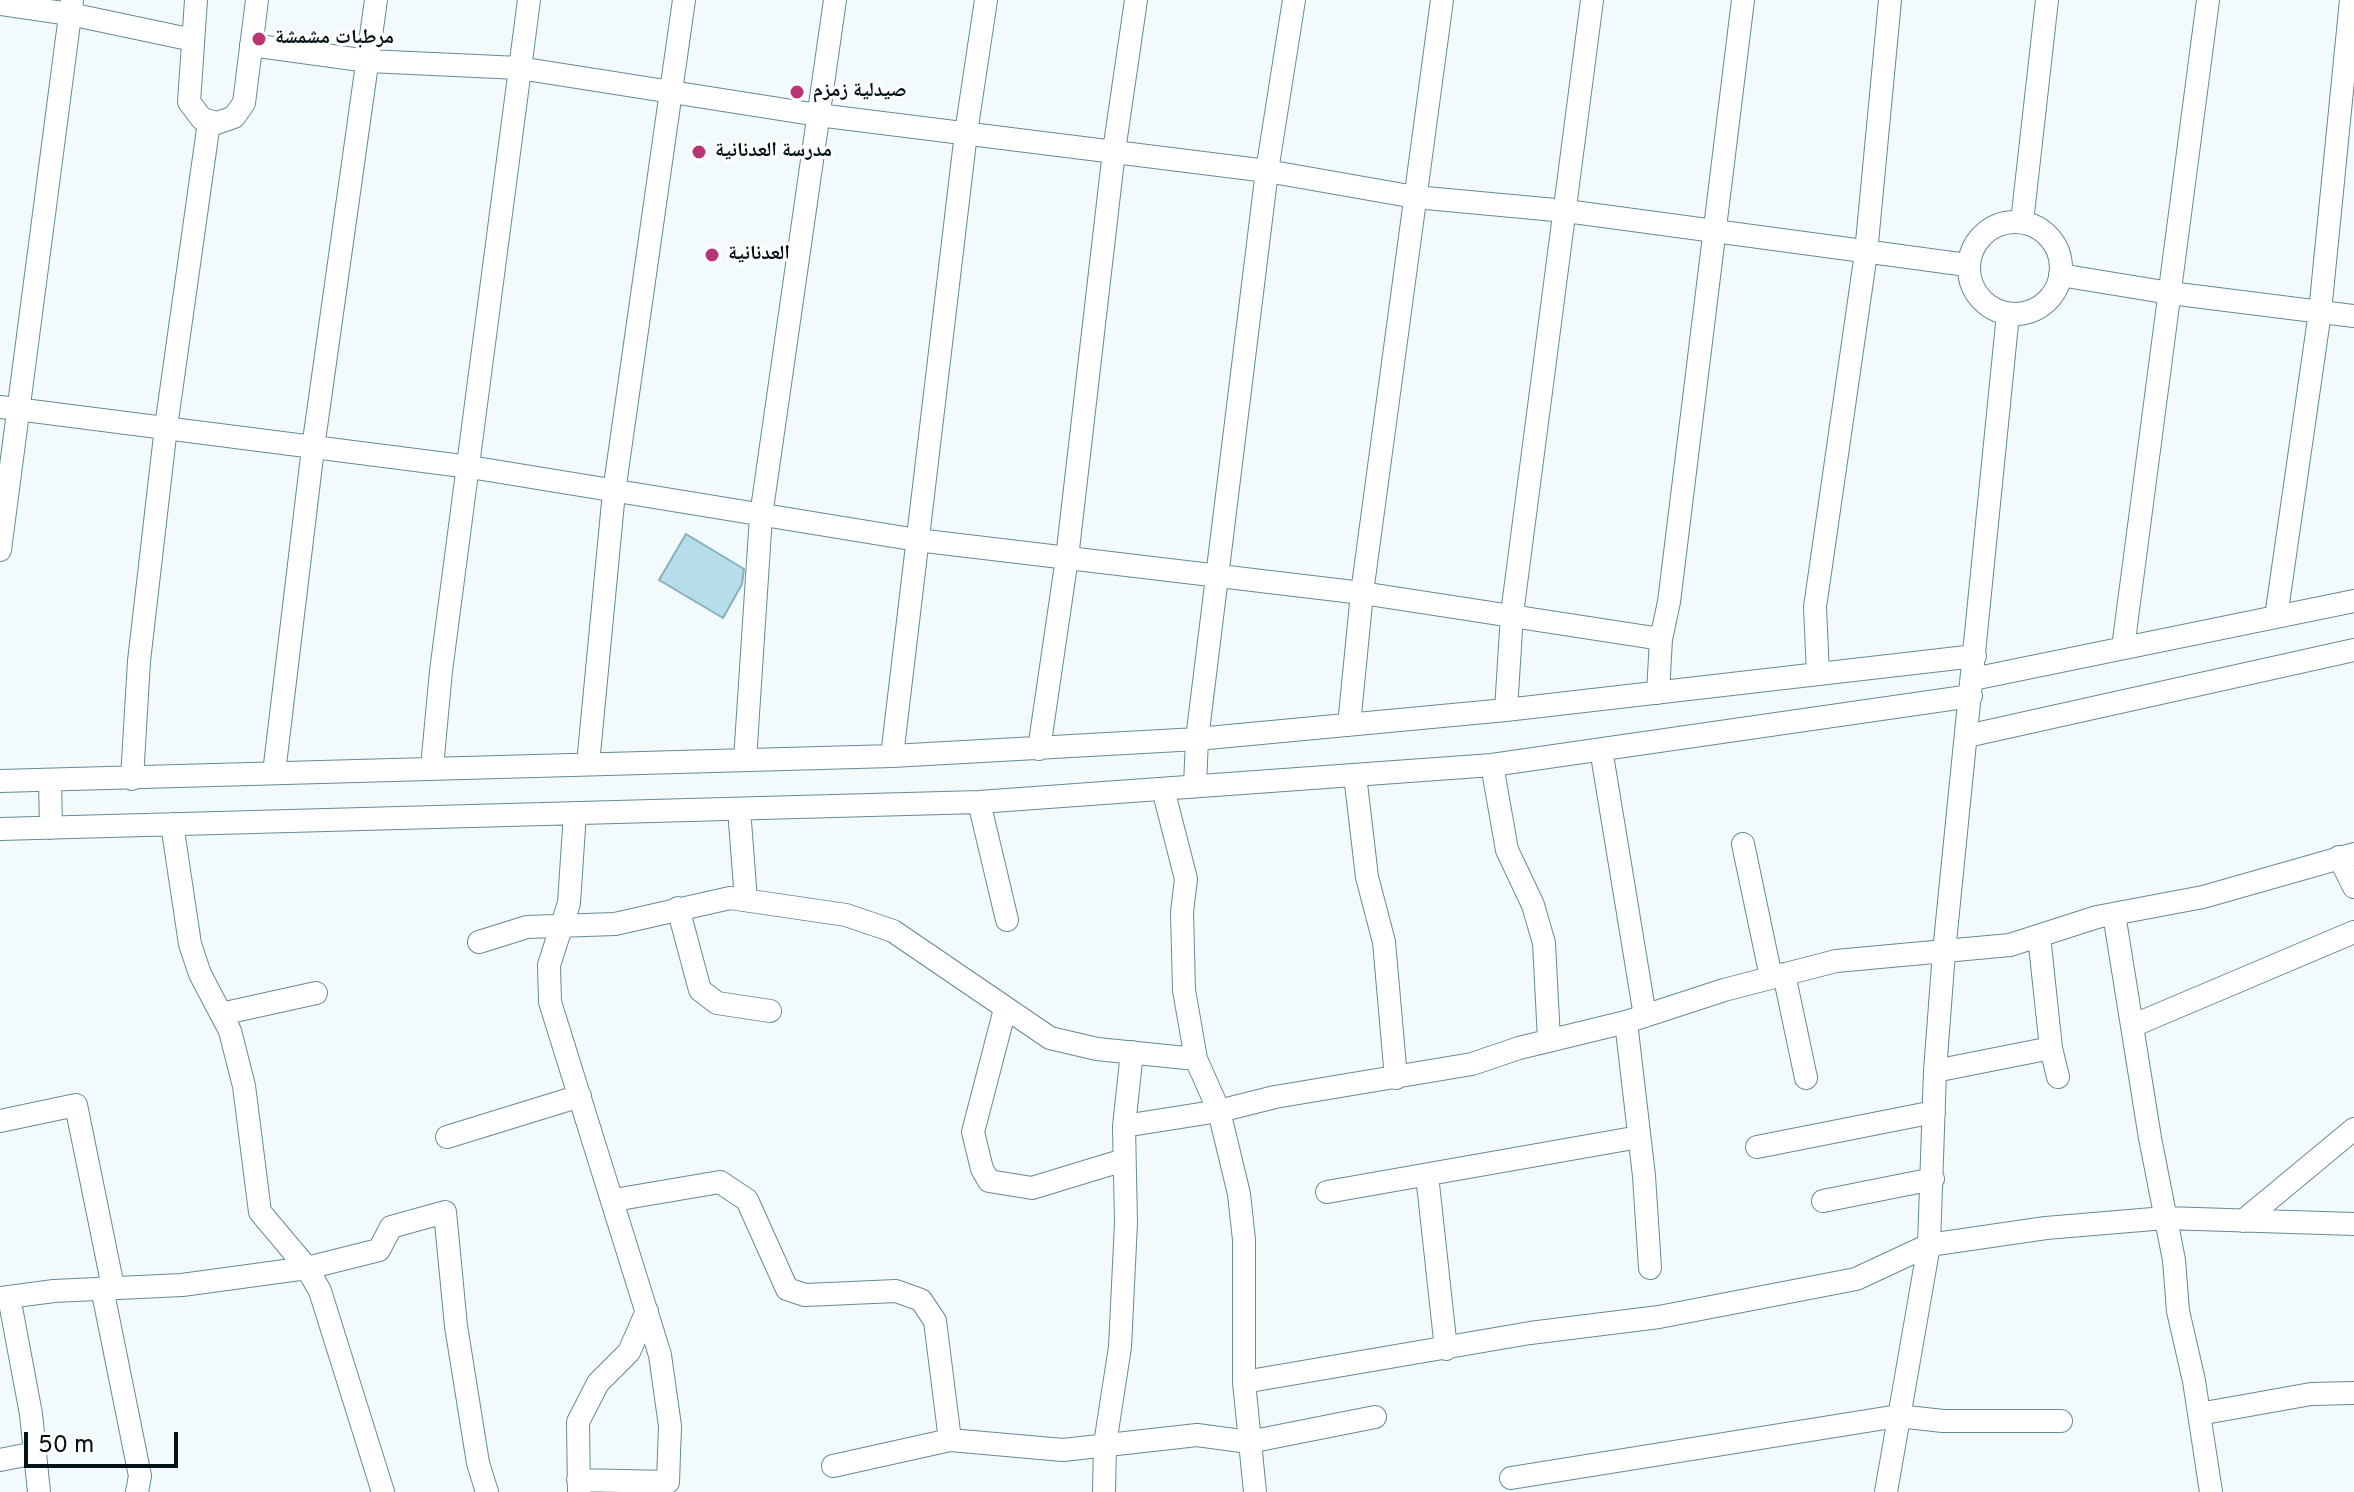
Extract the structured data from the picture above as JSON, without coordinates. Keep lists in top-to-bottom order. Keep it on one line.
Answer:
{"places":["مرطبات مشمشة","صيدلية زمزم","مدرسة العدنانية","العدنانية"],"scale_bar":"50 m"}
